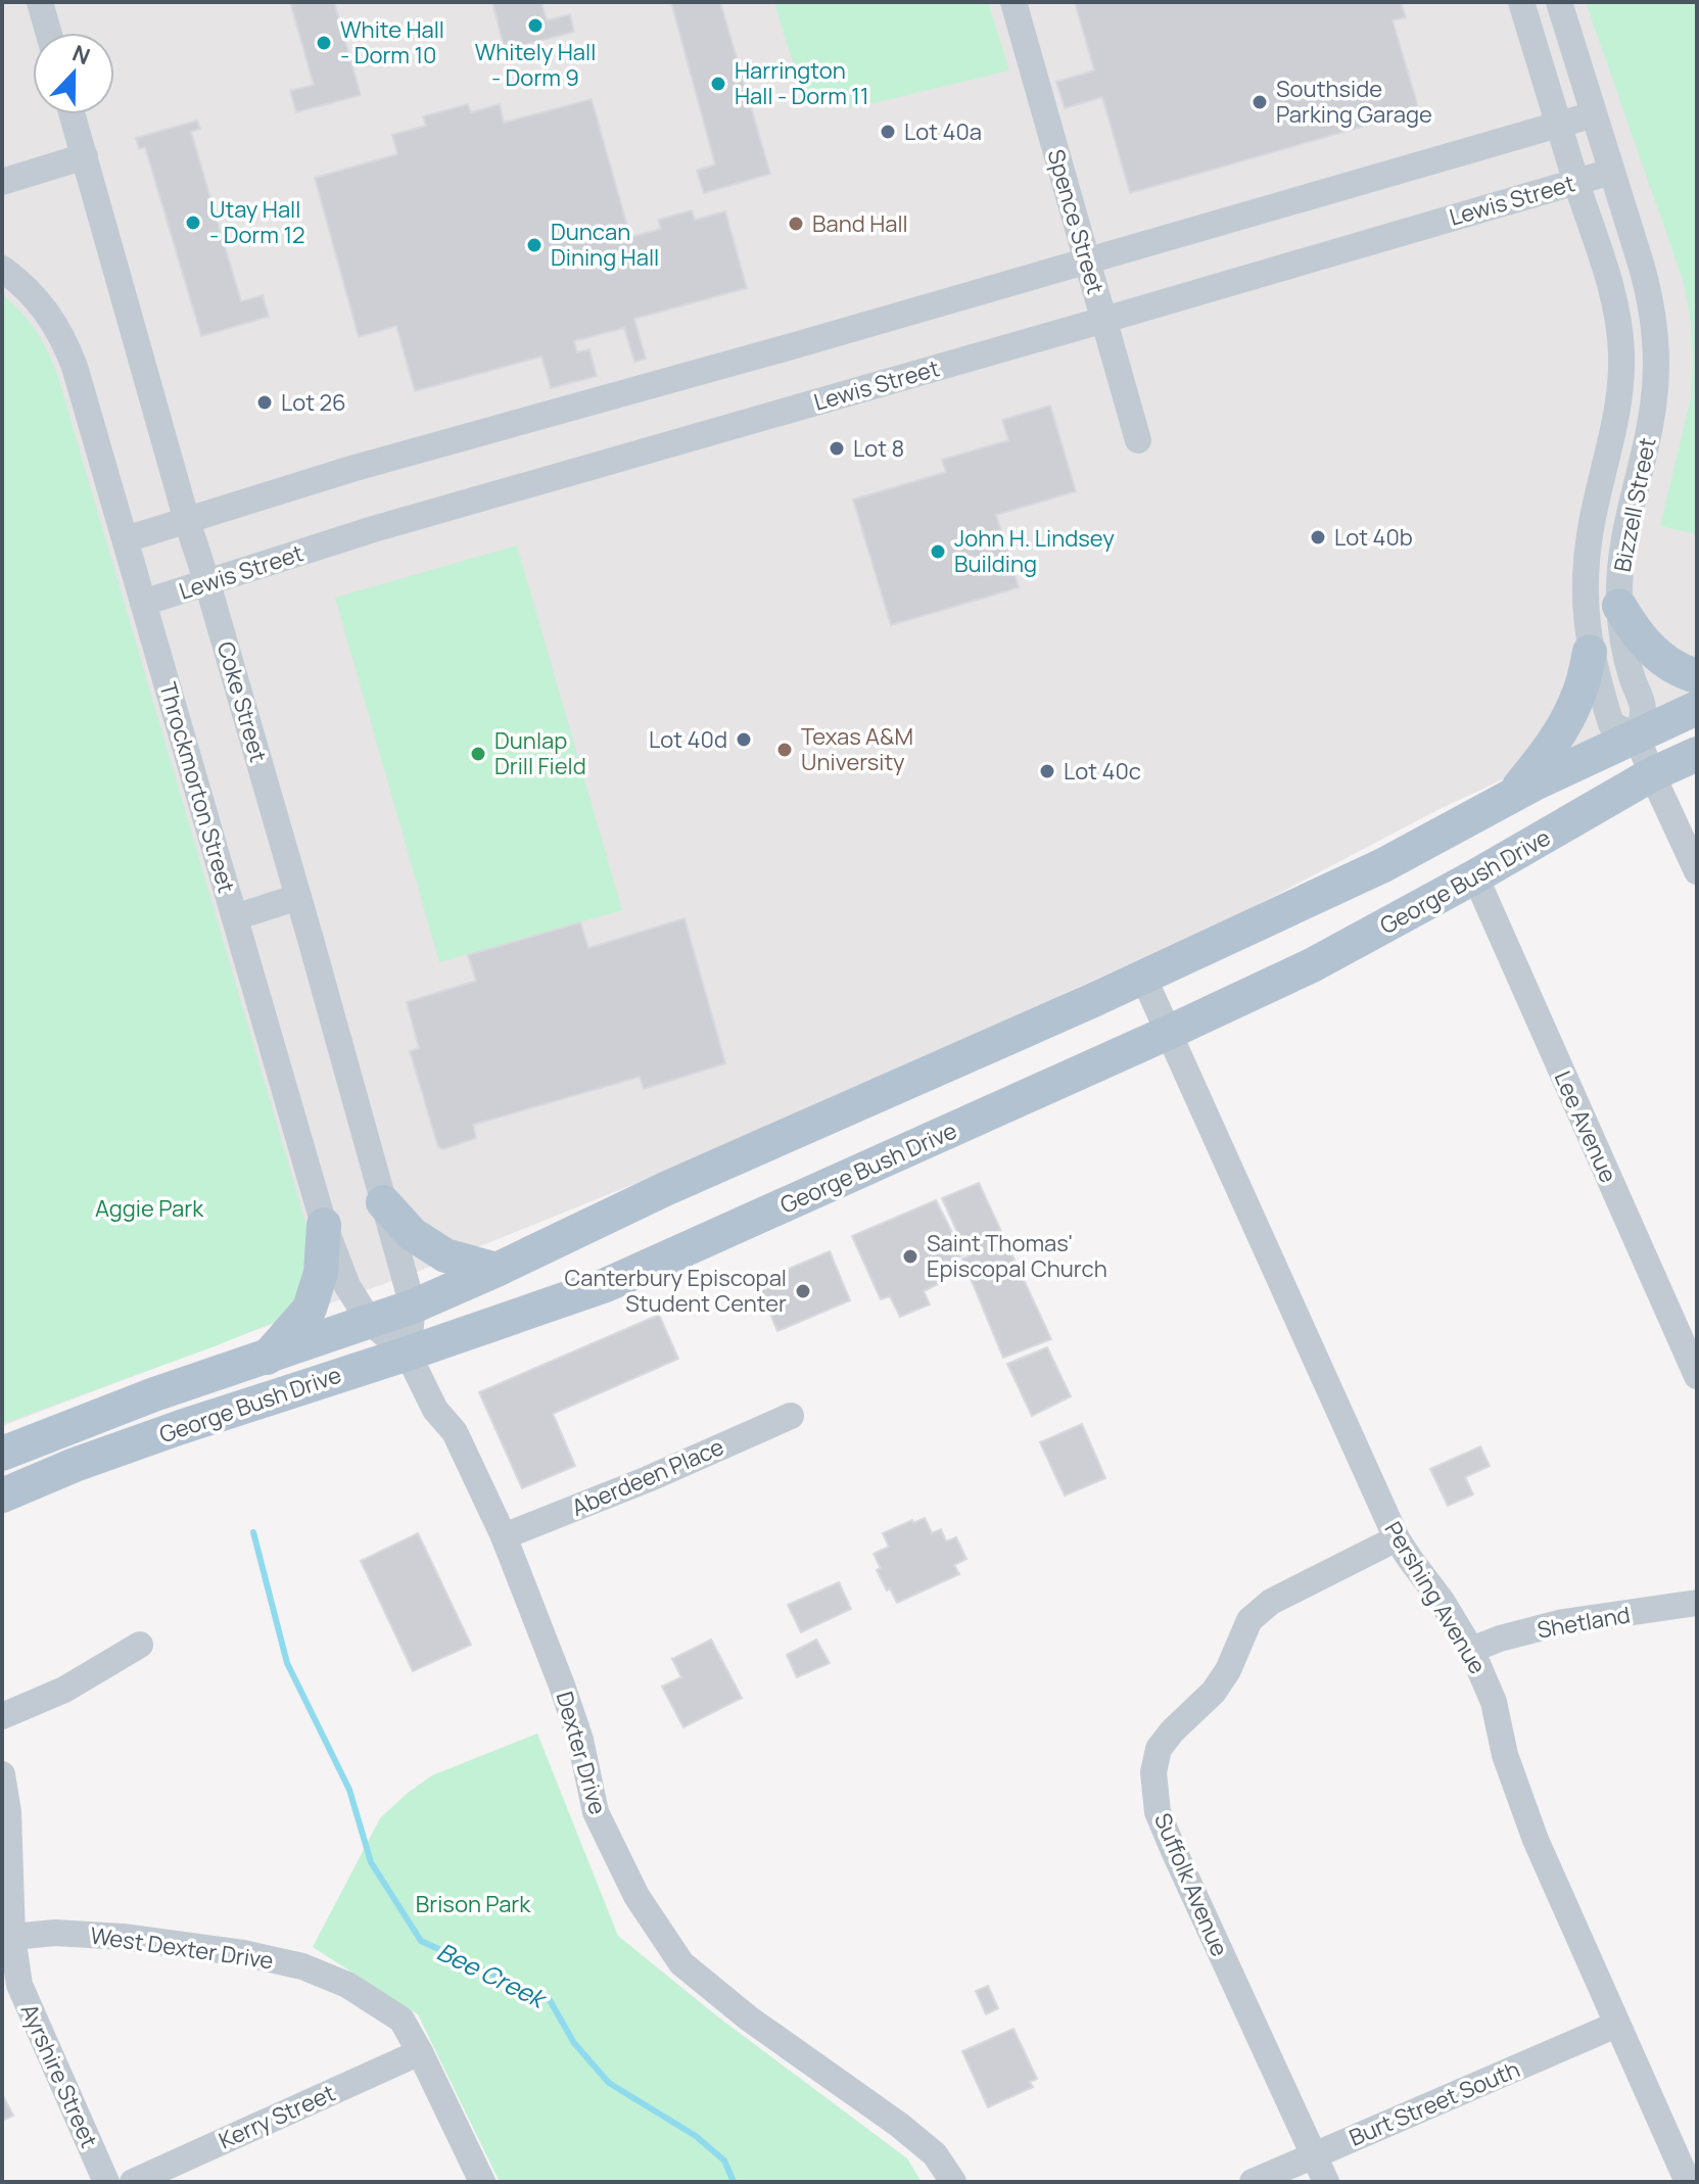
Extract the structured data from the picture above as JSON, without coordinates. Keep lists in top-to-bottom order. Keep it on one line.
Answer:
{"streets":{"main road":["George Bush Drive"],"street":["Lewis Street","Spence Street","Bizzell Street","Coke Street","Throckmorton Street","Lee Avenue","Aberdeen Place","Pershing Avenue","Shetland","Dexter Drive","Suffolk Avenue","West Dexter Drive","Ayrshire Street","Burt Street South","Kerry Street"]},"crossings":[["Lewis Street","Spence Street"],["Lewis Street","Bizzell Street"],["Lewis Street","Coke Street"],["Lewis Street","Throckmorton Street"],["Bizzell Street","George Bush Drive"],["Coke Street","George Bush Drive"],["Throckmorton Street","George Bush Drive"],["Throckmorton Street","Dexter Drive"],["George Bush Drive","Lee Avenue"],["George Bush Drive","Pershing Avenue"],["George Bush Drive","Dexter Drive"],["Aberdeen Place","Dexter Drive"],["Pershing Avenue","Shetland"],["Pershing Avenue","Suffolk Avenue"],["Pershing Avenue","Burt Street South"],["Suffolk Avenue","Burt Street South"],["West Dexter Drive","Ayrshire Street"],["West Dexter Drive","Kerry Street"]],"water":["Bee Creek"],"parks":["Aggie Park","Brison Park"],"places":["Whitely Hall - Dorm 9","White Hall - Dorm 10","Harrington Hall - Dorm 11","Southside Parking Garage","Lot 40a","Utay Hall - Dorm 12","Band Hall","Duncan Dining Hall","Lot 26","Lot 8","Lot 40b","John H. Lindsey Building","Lot 40d","Texas A&M University","Dunlap Drill Field","Lot 40c","Saint Thomas' Episcopal Church","Canterbury Episcopal Student Center"],"north":"top"}
